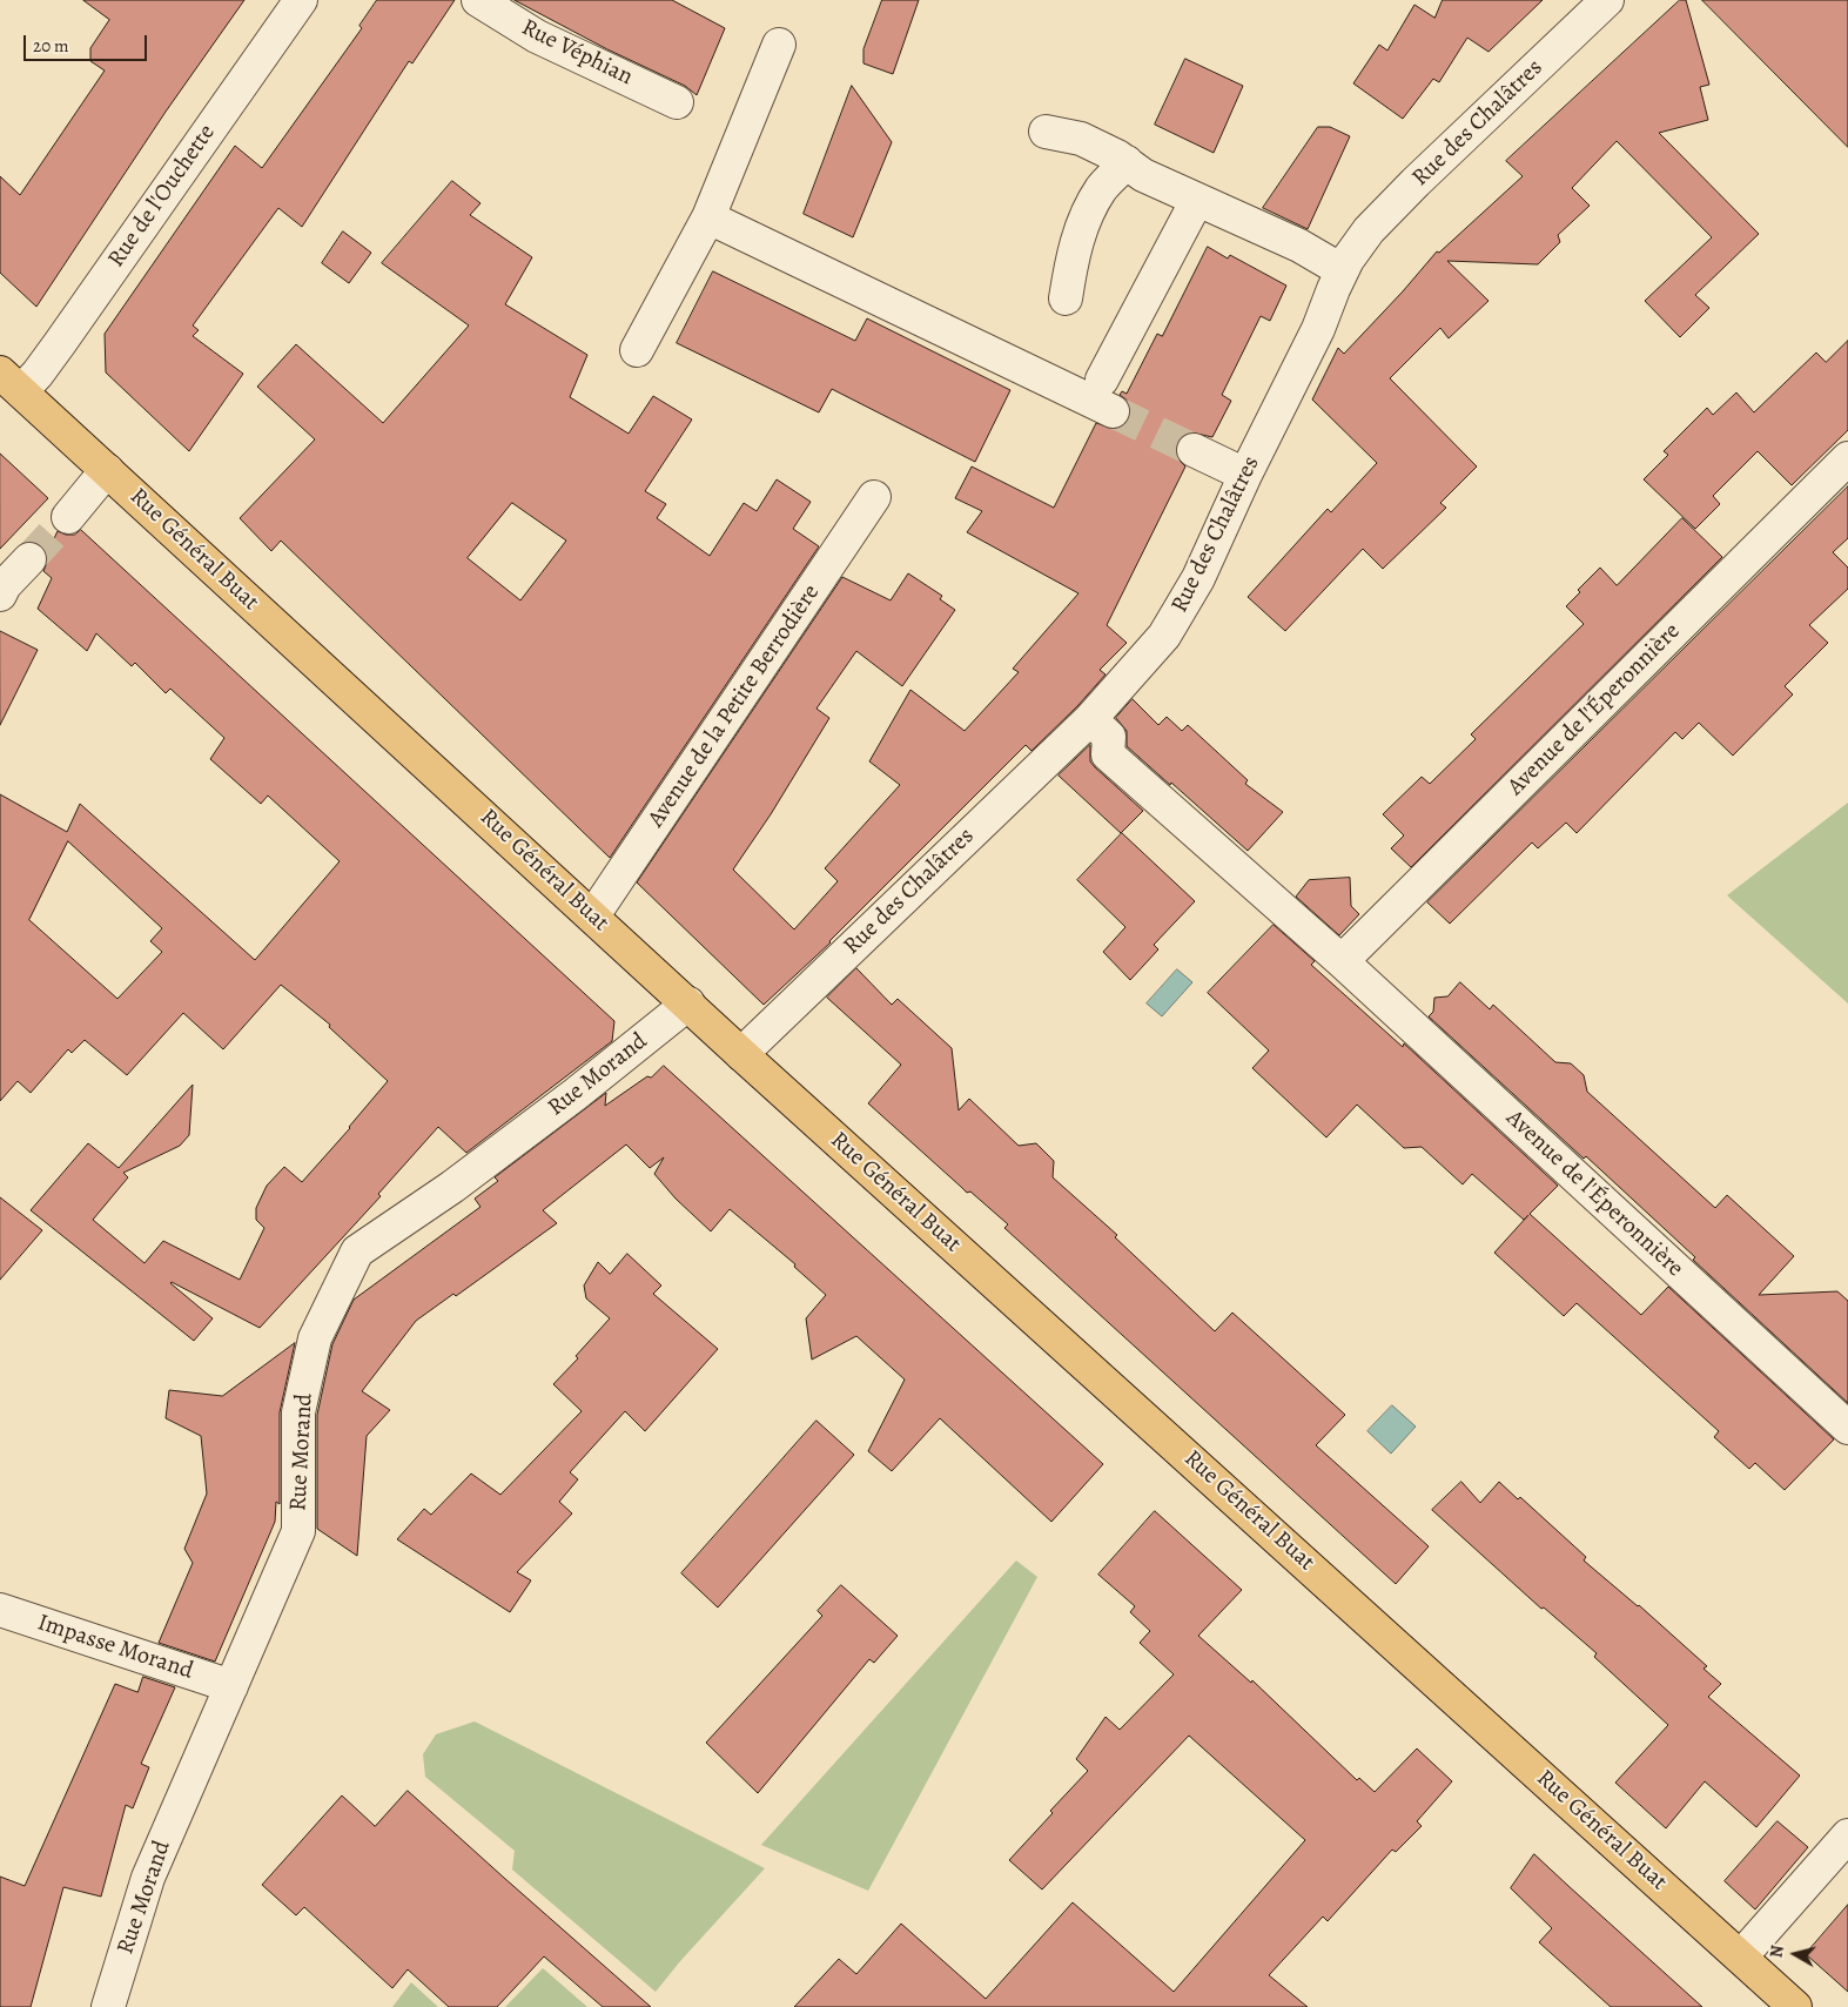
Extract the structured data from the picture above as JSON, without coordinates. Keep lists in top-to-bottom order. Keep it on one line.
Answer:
{"streets":{"main road":["Rue Général Buat"],"street":["Rue Véphian","Rue des Chalâtres","Rue de l'Ouchette","Avenue de la Petite Berrodière","Avenue de l'Éperonnière","Rue Morand","Impasse Morand"]},"crossings":[["Rue des Chalâtres","Rue Général Buat"],["Rue des Chalâtres","Avenue de l'Éperonnière"],["Rue de l'Ouchette","Rue Général Buat"],["Rue Général Buat","Avenue de la Petite Berrodière"],["Rue Général Buat","Rue Morand"],["Rue Morand","Impasse Morand"]],"scale_bar":"20 m","north":"left"}
